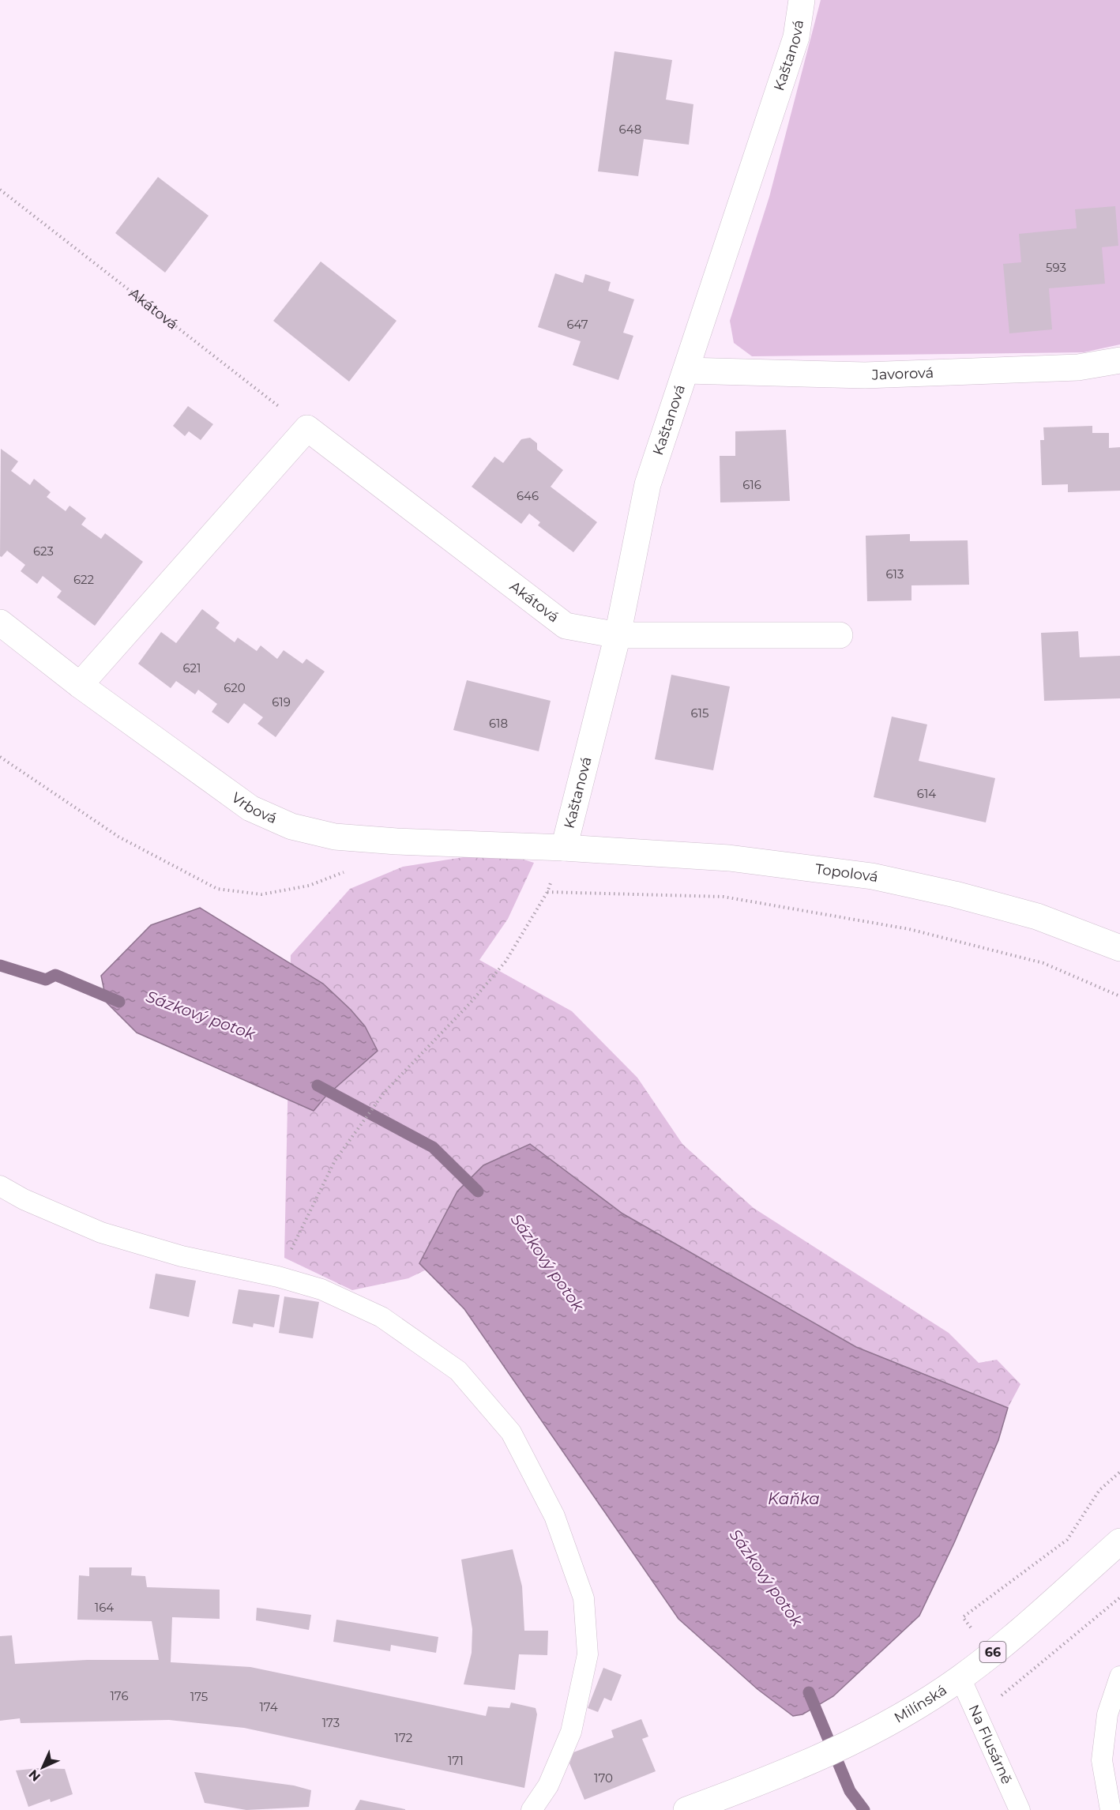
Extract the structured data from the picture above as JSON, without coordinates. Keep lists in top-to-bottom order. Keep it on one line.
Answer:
{"streets":{"street":["Kaštanová","Akátová","Javorová","Vrbová","Topolová","66","Milínská"],"lane":["Na Flusárně"]},"crossings":[["Kaštanová","Akátová"],["Kaštanová","Javorová"],["Kaštanová","Vrbová"],["Kaštanová","Topolová"],["Vrbová","Topolová"],["Milínská","Na Flusárně"]],"water":["Sázkový potok","Kaňka"],"house_numbers":["648","593","647","616","646","623","613","622","621","620","619","615","618","614","164","176","175","174","173","172","171","170"],"north":"bottom left"}
